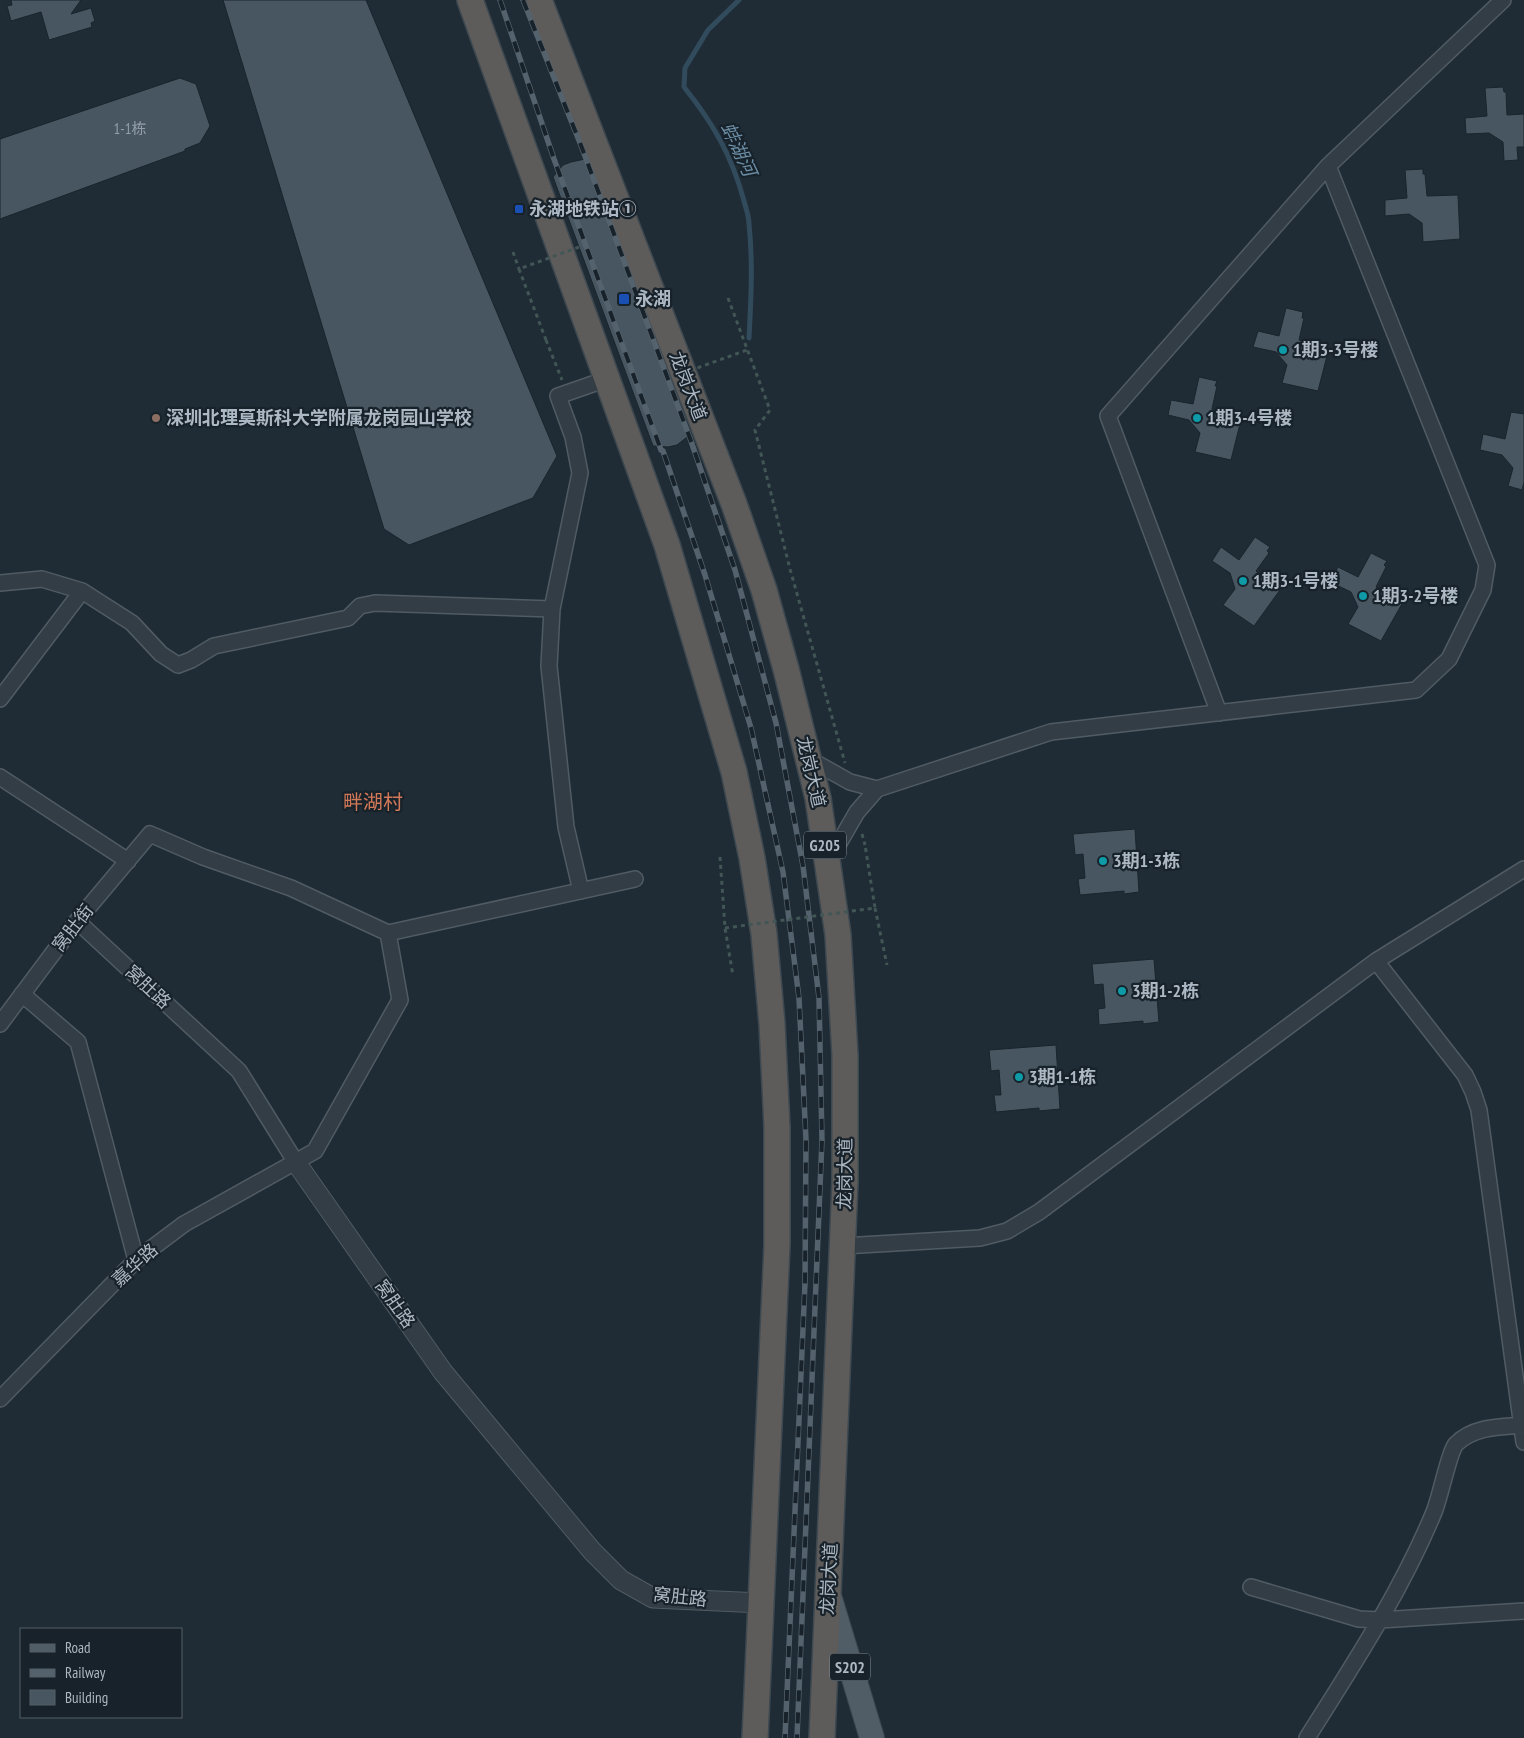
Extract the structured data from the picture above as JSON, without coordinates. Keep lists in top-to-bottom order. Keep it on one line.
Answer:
{"streets":{"highway":["龙岗大道","G205"],"main road":["S202"],"street":["窝肚街","窝肚路","嘉华路"]},"crossings":[["龙岗大道","S202"],["窝肚街","窝肚路"],["窝肚街","嘉华路"],["窝肚路","嘉华路"]],"districts":["畔湖村"],"water":["蚌湖河"],"places":{"transit":["永湖地铁站①","永湖"],"other":["1期3-3号楼","深圳北理莫斯科大学附属龙岗园山学校","1期3-4号楼","1期3-1号楼","1期3-2号楼","3期1-3栋","3期1-2栋","3期1-1栋"]},"house_numbers":["1-1栋"],"legend":["Road","Railway","Building"]}
